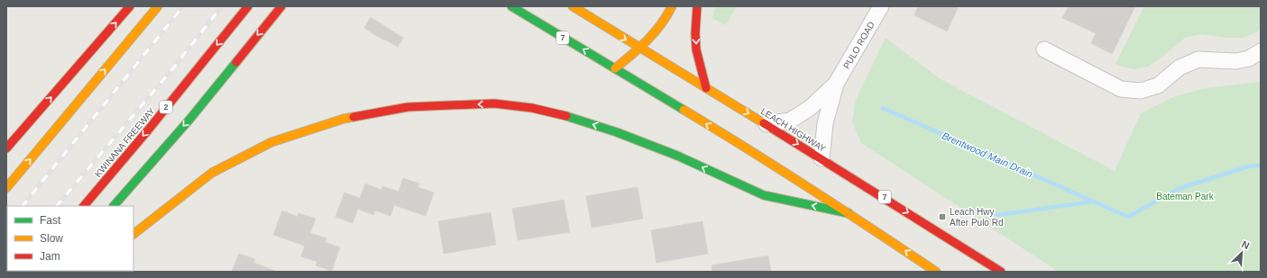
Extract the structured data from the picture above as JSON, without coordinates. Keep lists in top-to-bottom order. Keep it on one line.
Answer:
{"streets":{"highway":["7","2","LEACH HIGHWAY","KWINANA FREEWAY"],"street":["PULO ROAD"]},"crossings":[["PULO ROAD","LEACH HIGHWAY"]],"water":["Brentwood Main Drain"],"parks":["Bateman Park"],"places":{"transit":["Leach Hwy After Pulo Rd"]},"legend":["Fast","Slow","Jam"],"north":"top right"}
